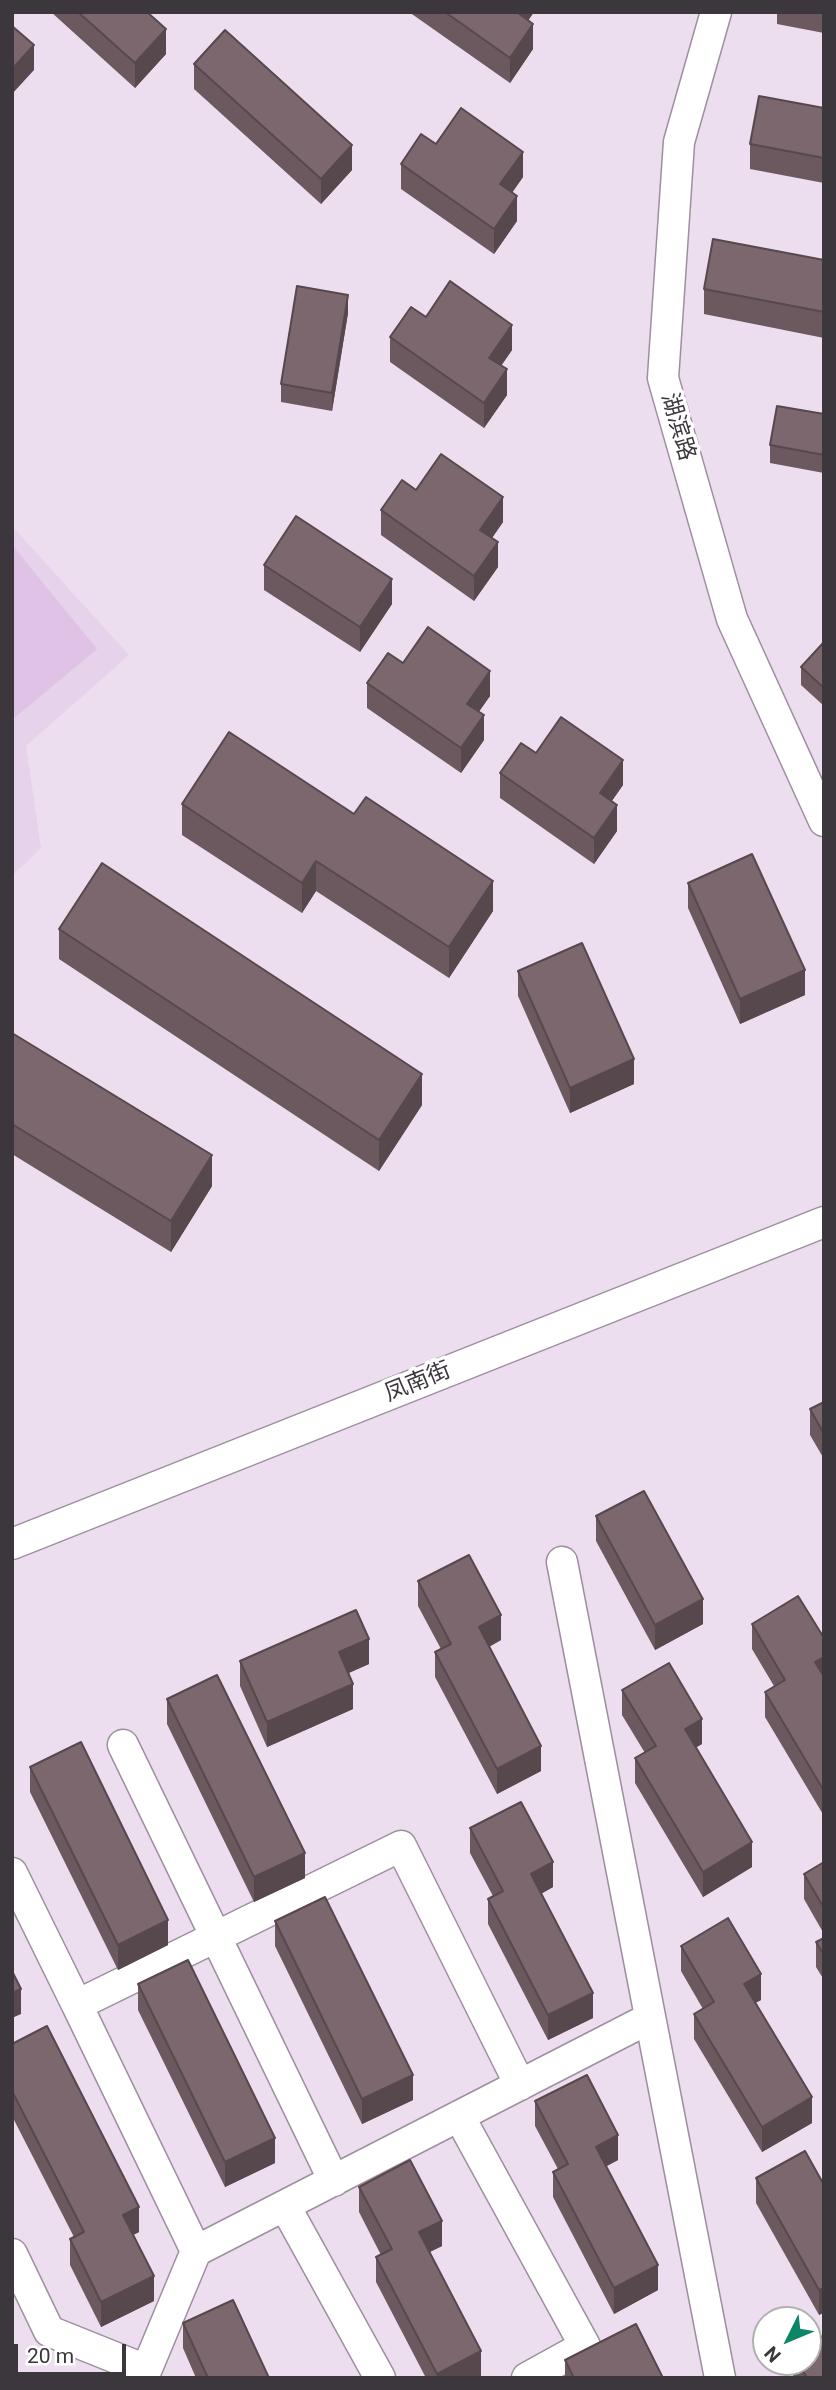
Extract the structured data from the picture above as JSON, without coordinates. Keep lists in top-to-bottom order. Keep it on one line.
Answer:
{"streets":{"street":["湖滨路","凤南街"]},"scale_bar":"20 m","north":"bottom left"}
